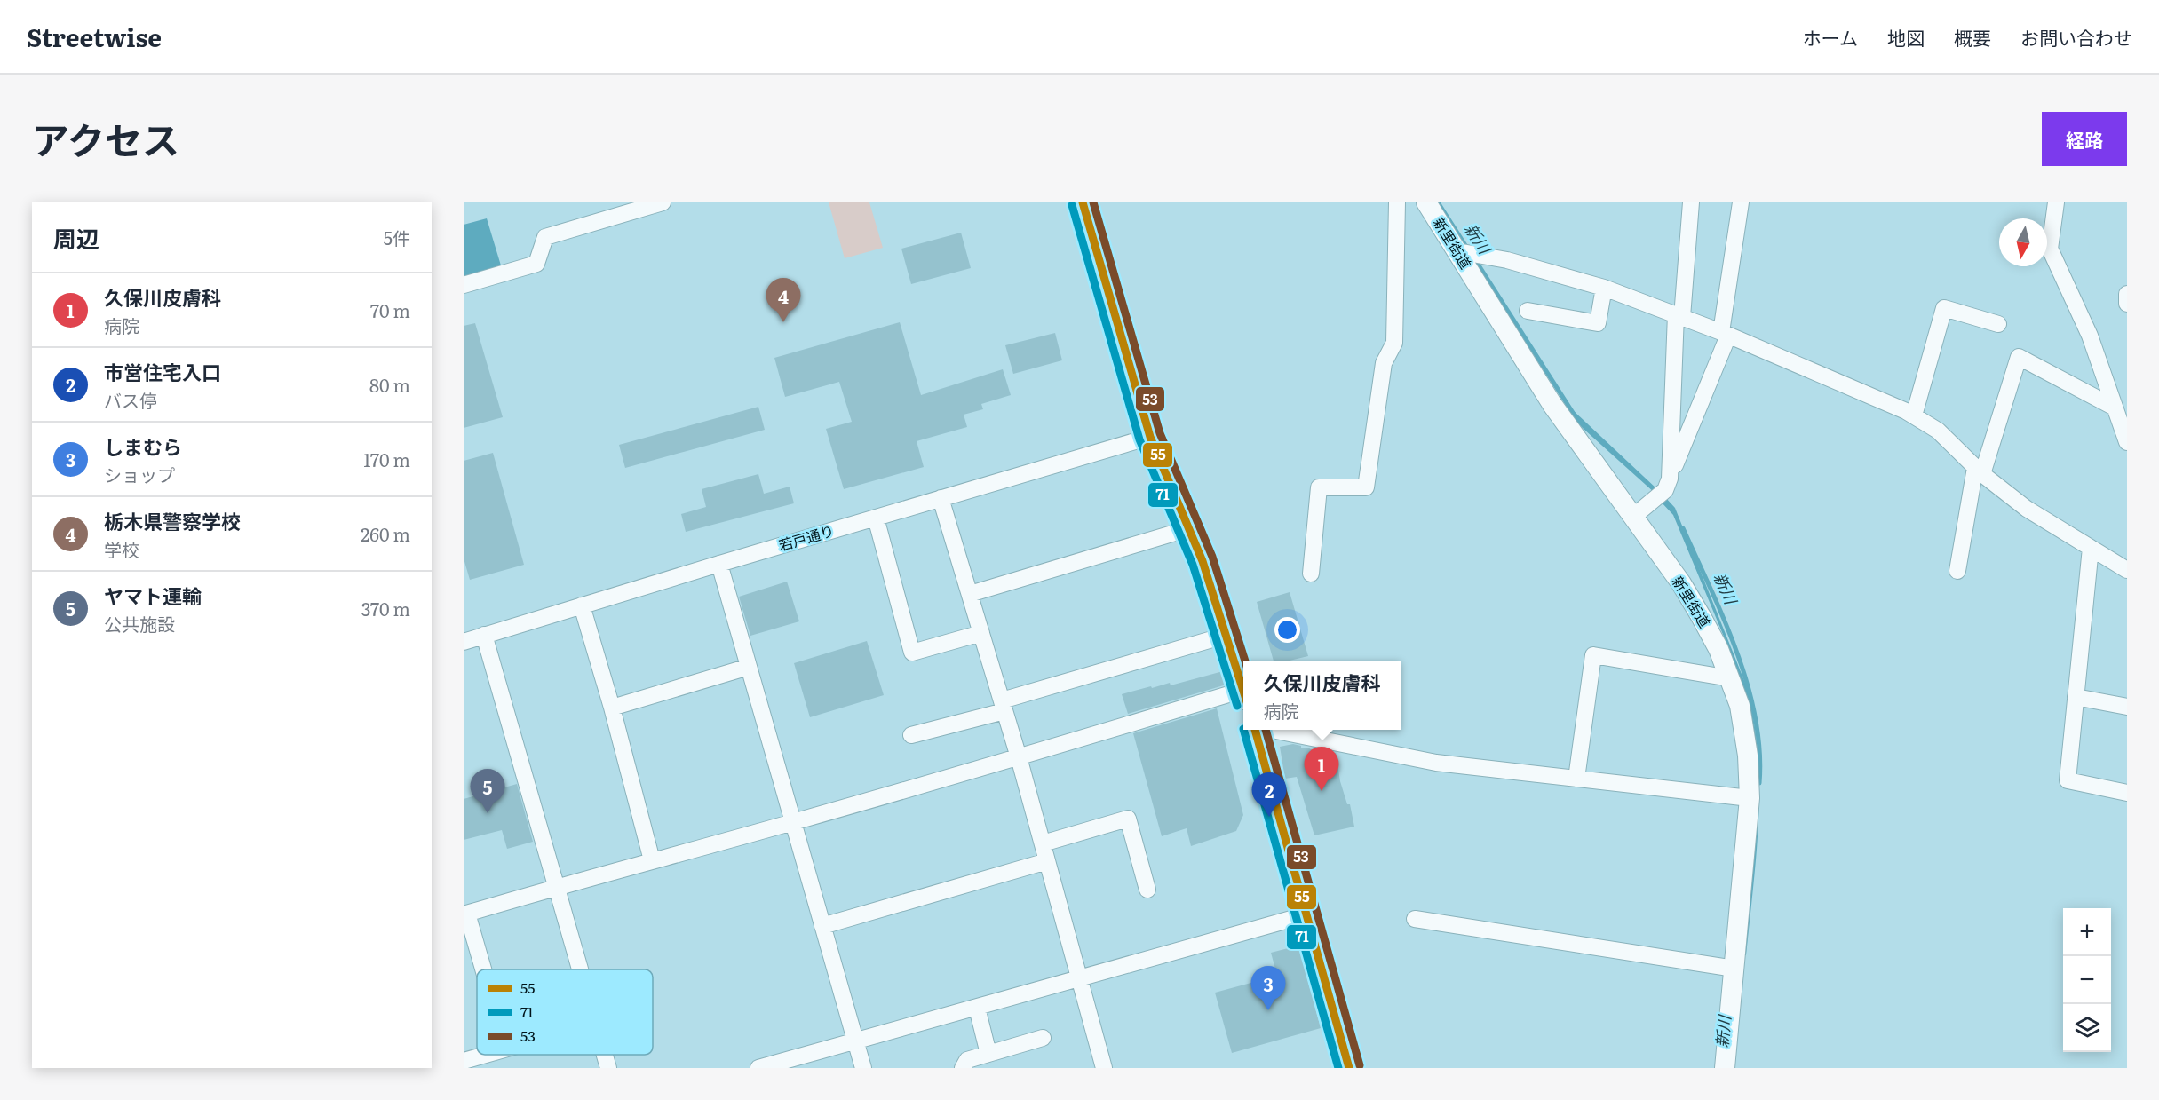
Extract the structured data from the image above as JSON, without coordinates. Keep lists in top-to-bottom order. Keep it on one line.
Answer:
{"streets":{"main road":["新里街道"],"street":["若戸通り"]},"water":["新川"],"lines":["transit line 55","transit line 53","transit line 71"],"legend":["55","71","53"],"north":"bottom","page":{"header":"Streetwise","nav":["ホーム","地図","概要","お問い合わせ"],"title":"アクセス","buttons":"経路","heading":["周辺","5件"],"list":[{"mark":"1","name":"久保川皮膚科","note":"病院","value":"70 m"},{"mark":"2","name":"市営住宅入口","note":"バス停","value":"80 m"},{"mark":"3","name":"しまむら","note":"ショップ","value":"170 m"},{"mark":"4","name":"栃木県警察学校","note":"学校","value":"260 m"},{"mark":"5","name":"ヤマト運輸","note":"公共施設","value":"370 m"}],"pins":["4","1","5","2","3"],"popup":["久保川皮膚科","病院"],"map_buttons":["+","−"]}}
